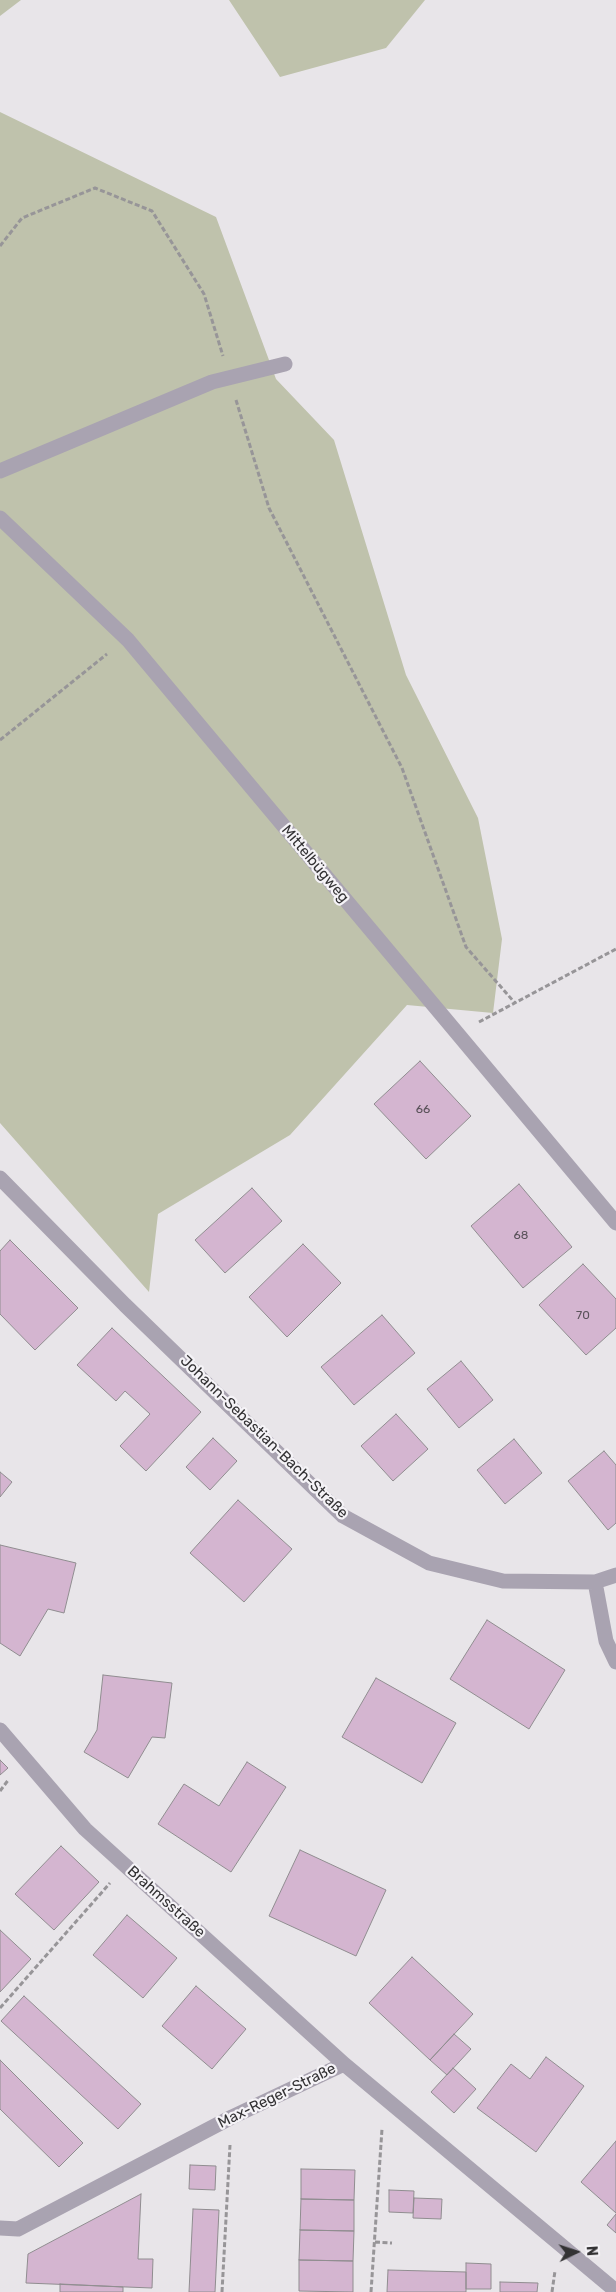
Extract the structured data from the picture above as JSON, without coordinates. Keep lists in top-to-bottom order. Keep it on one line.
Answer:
{"streets":{"street":["Mittelbügweg","Johann-Sebastian-Bach-Straße","Brahmsstraße","Max-Reger-Straße"]},"crossings":[["Brahmsstraße","Max-Reger-Straße"]],"house_numbers":["66","68","70"],"north":"right"}
